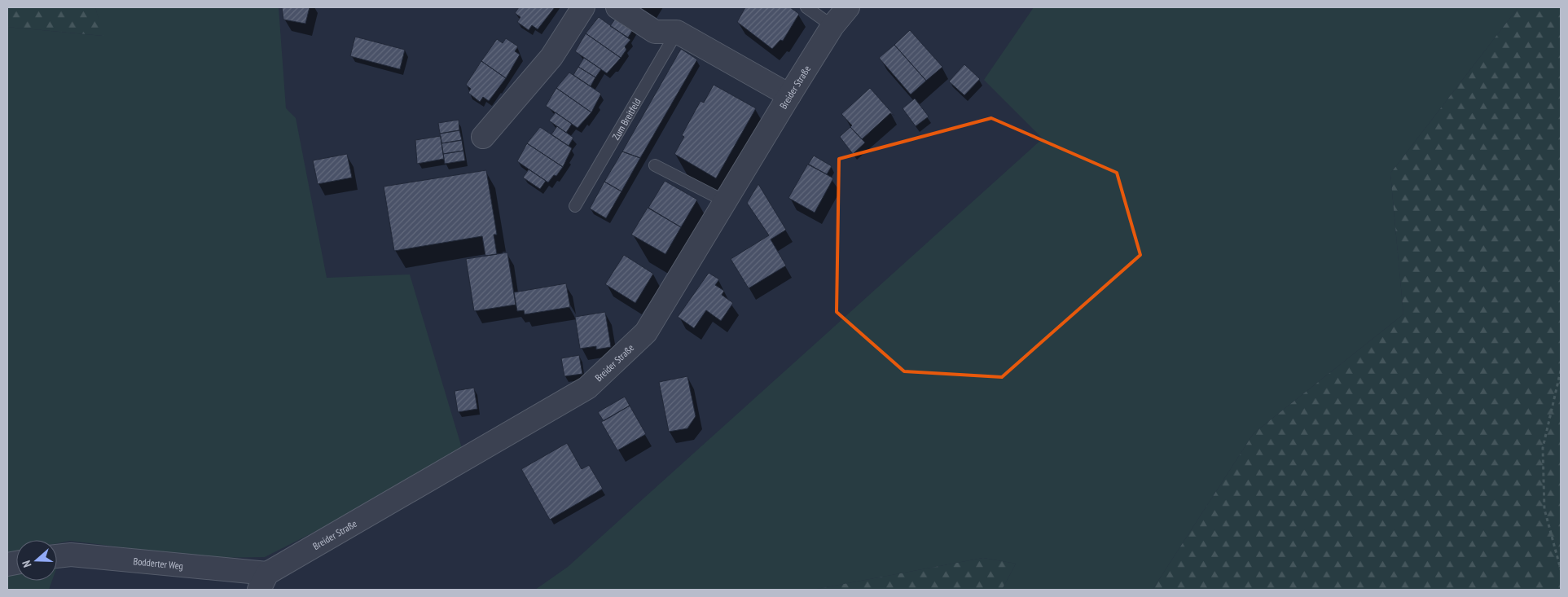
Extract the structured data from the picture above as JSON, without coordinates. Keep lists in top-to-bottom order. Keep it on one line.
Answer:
{"streets":{"street":["Breider Straße","Bodderter Weg"],"lane":["Zum Breitfeld"]},"crossings":[["Breider Straße","Bodderter Weg"]],"north":"left"}
